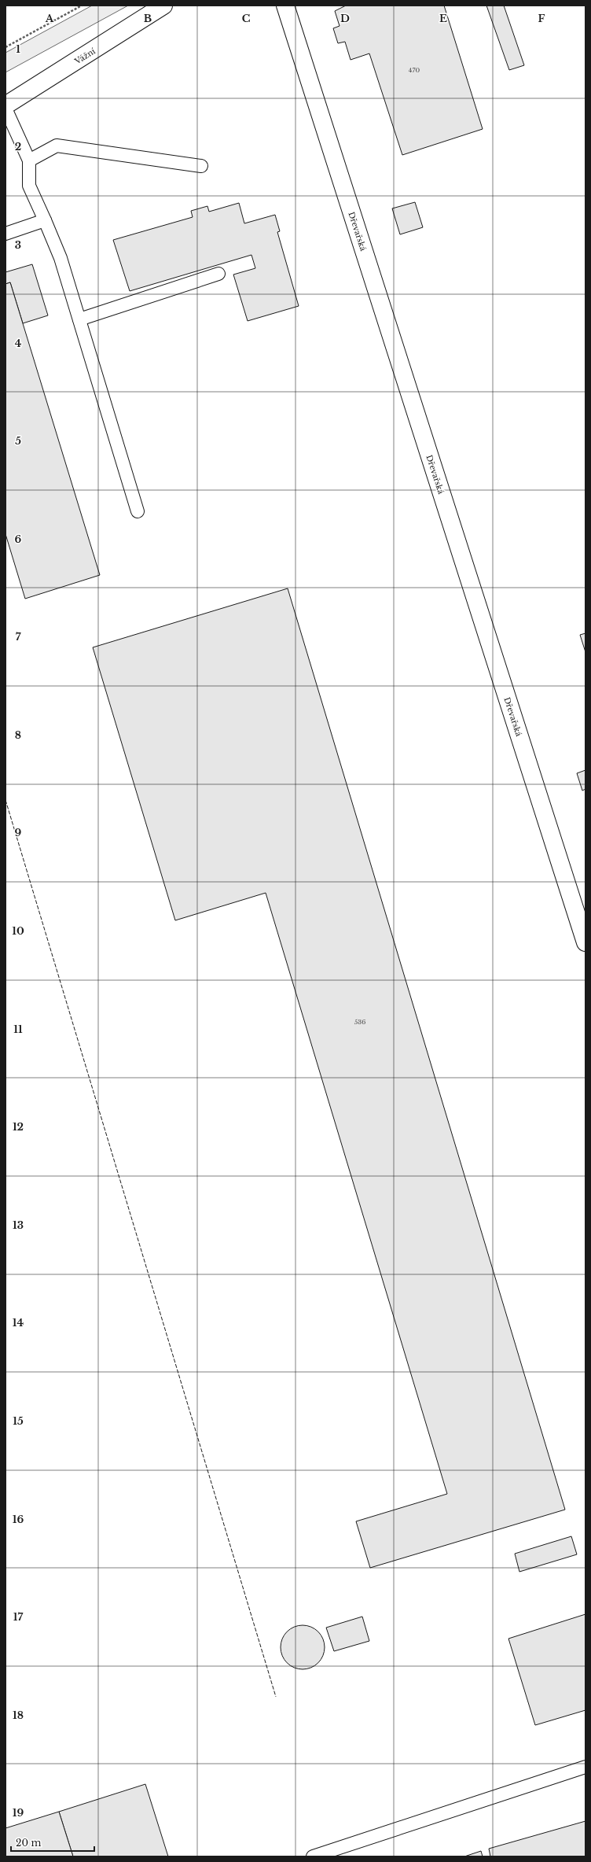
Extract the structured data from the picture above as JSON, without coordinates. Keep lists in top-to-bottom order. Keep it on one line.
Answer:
{"streets":{"street":["Vážní","Dřevařská"]},"house_numbers":["470","536"],"scale_bar":"20 m","grid":{"columns":["A","B","C","D","E","F"],"rows":["1","2","3","4","5","6","7","8","9","10","11","12","13","14","15","16","17","18","19"]}}
